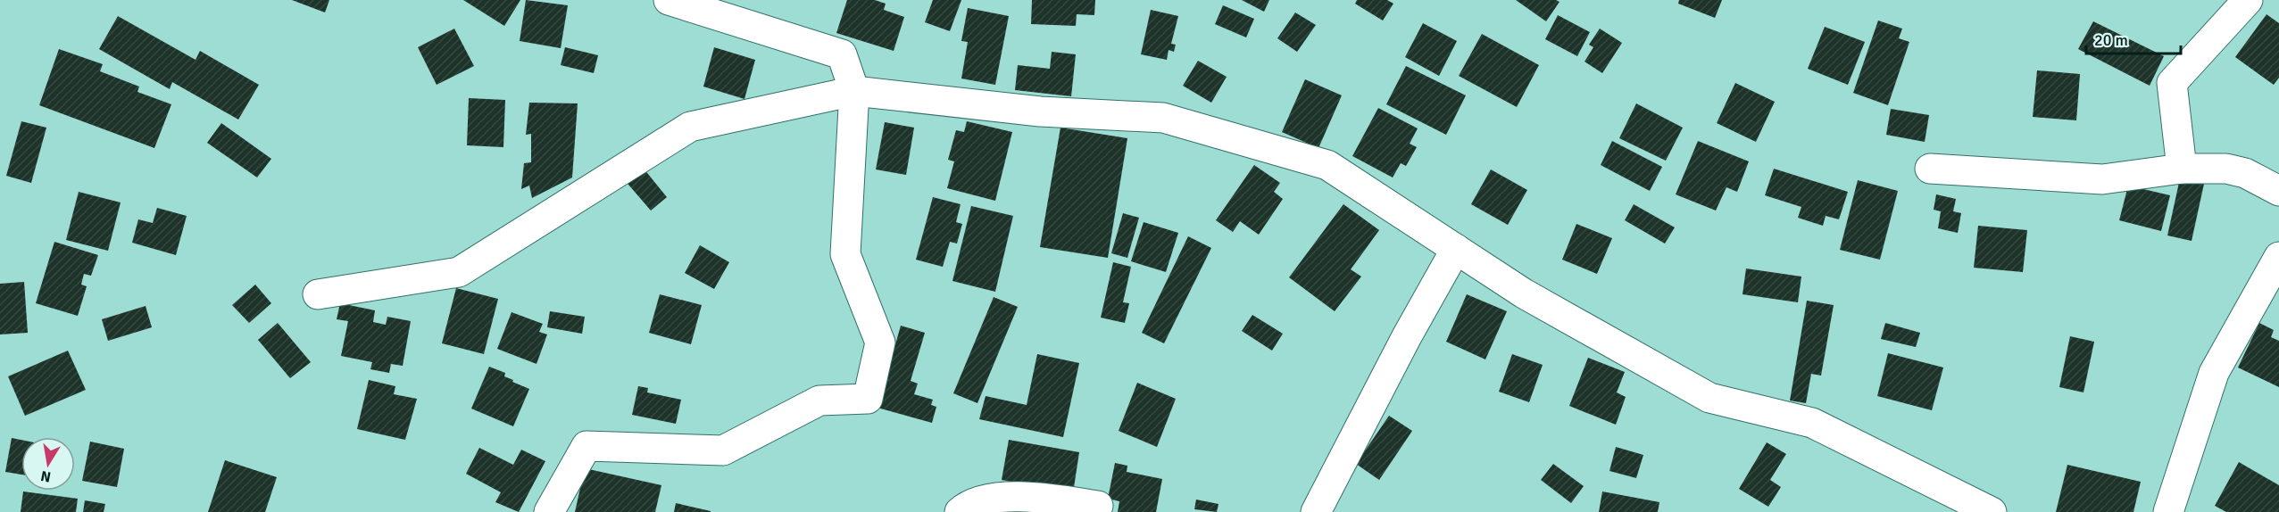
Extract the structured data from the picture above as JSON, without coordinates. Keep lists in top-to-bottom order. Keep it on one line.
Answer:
{"scale_bar":"20 m","north":"bottom"}
